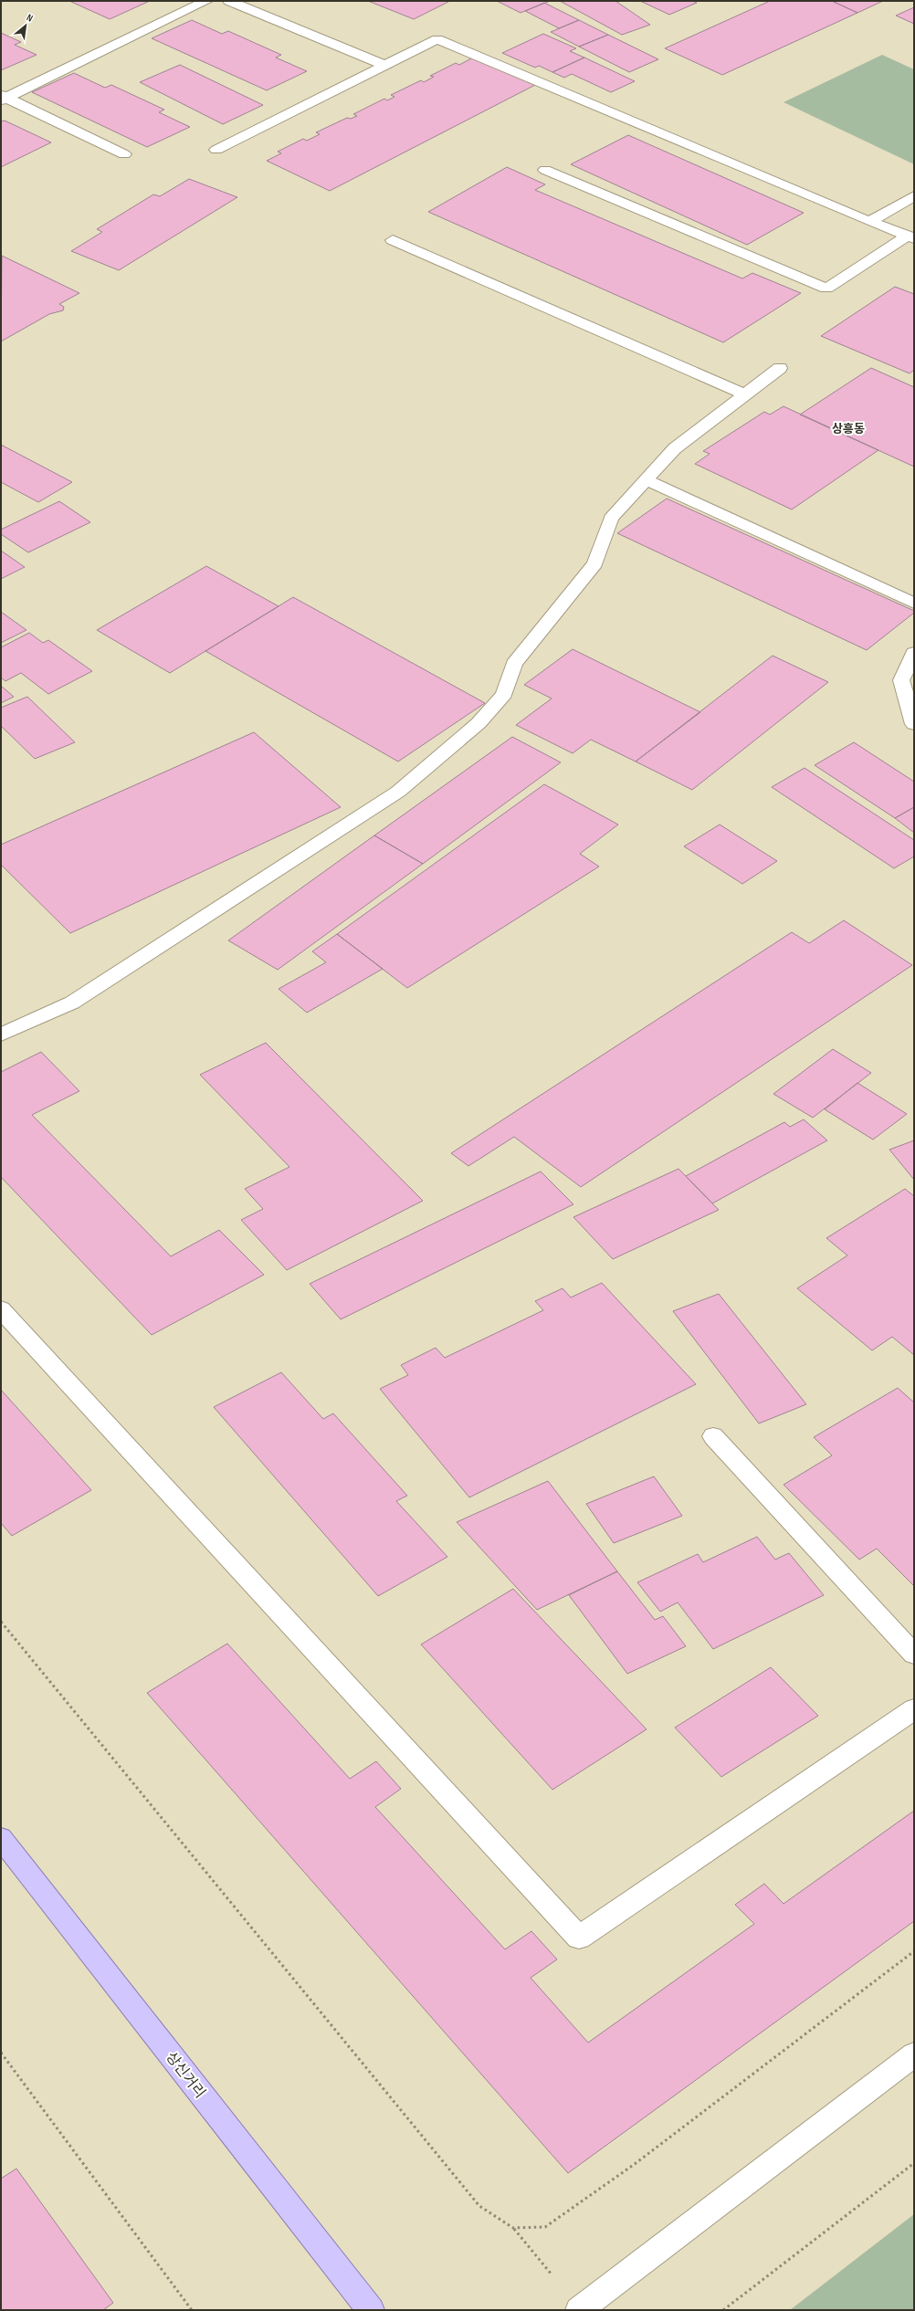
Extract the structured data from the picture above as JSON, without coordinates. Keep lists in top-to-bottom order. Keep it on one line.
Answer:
{"streets":{"main road":["상신거리"]},"districts":["상흥동"],"north":"top right"}
